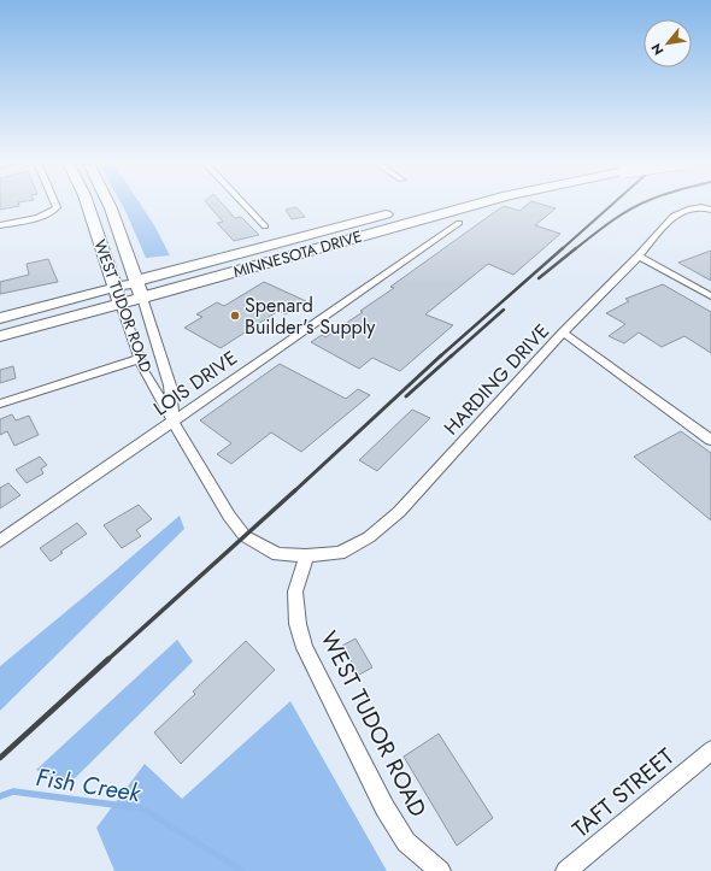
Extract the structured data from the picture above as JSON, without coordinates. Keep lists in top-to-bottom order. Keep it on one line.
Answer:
{"streets":{"highway":["MINNESOTA DRIVE"],"main road":["WEST TUDOR ROAD"],"street":["HARDING DRIVE","LOIS DRIVE","TAFT STREET"]},"crossings":[["MINNESOTA DRIVE","WEST TUDOR ROAD"],["WEST TUDOR ROAD","HARDING DRIVE"],["WEST TUDOR ROAD","LOIS DRIVE"]],"water":["Fish Creek"],"places":["Spenard Builder's Supply"],"north":"bottom left"}
